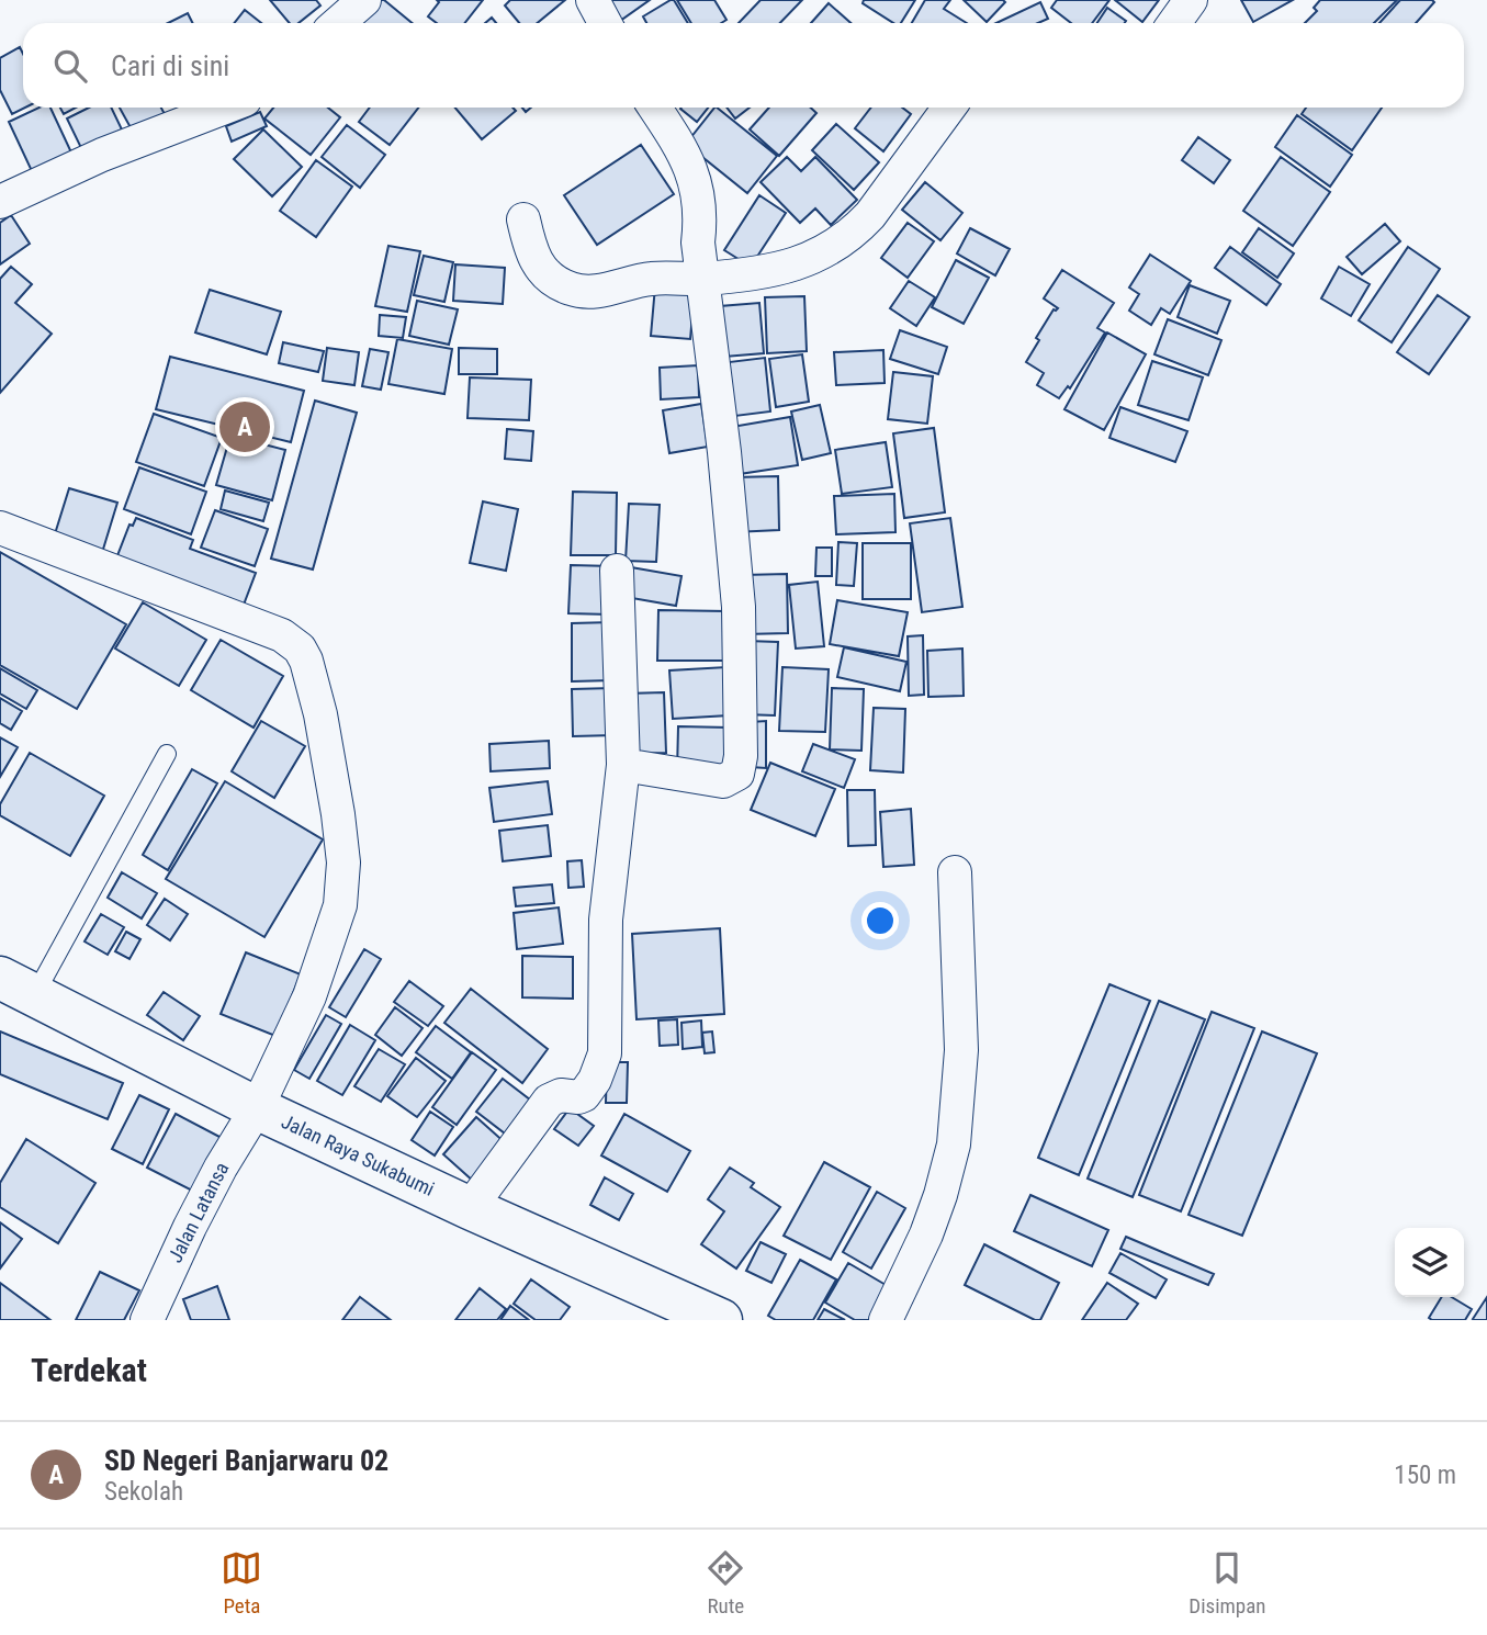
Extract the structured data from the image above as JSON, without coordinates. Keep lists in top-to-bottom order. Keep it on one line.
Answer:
{"streets":{"highway":["Jalan Raya Sukabumi"],"street":["Jalan Latansa"]},"crossings":[["Jalan Raya Sukabumi","Jalan Latansa"]],"page":{"search":"Cari di sini","pins":"A","heading":"Terdekat","list":[{"mark":"A","name":"SD Negeri Banjarwaru 02","note":"Sekolah","value":"150 m"}],"nav":["Peta","Rute","Disimpan"]}}
